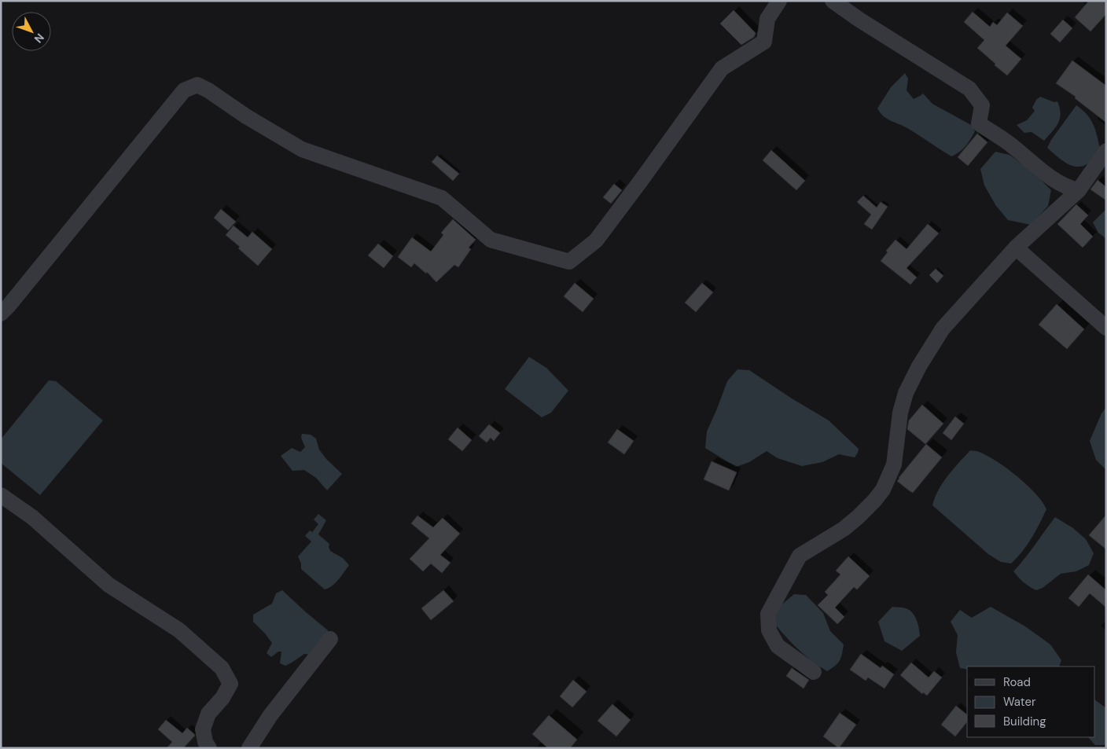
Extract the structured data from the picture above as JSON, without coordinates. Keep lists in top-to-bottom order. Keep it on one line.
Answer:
{"legend":["Road","Water","Building"],"north":"bottom right"}
